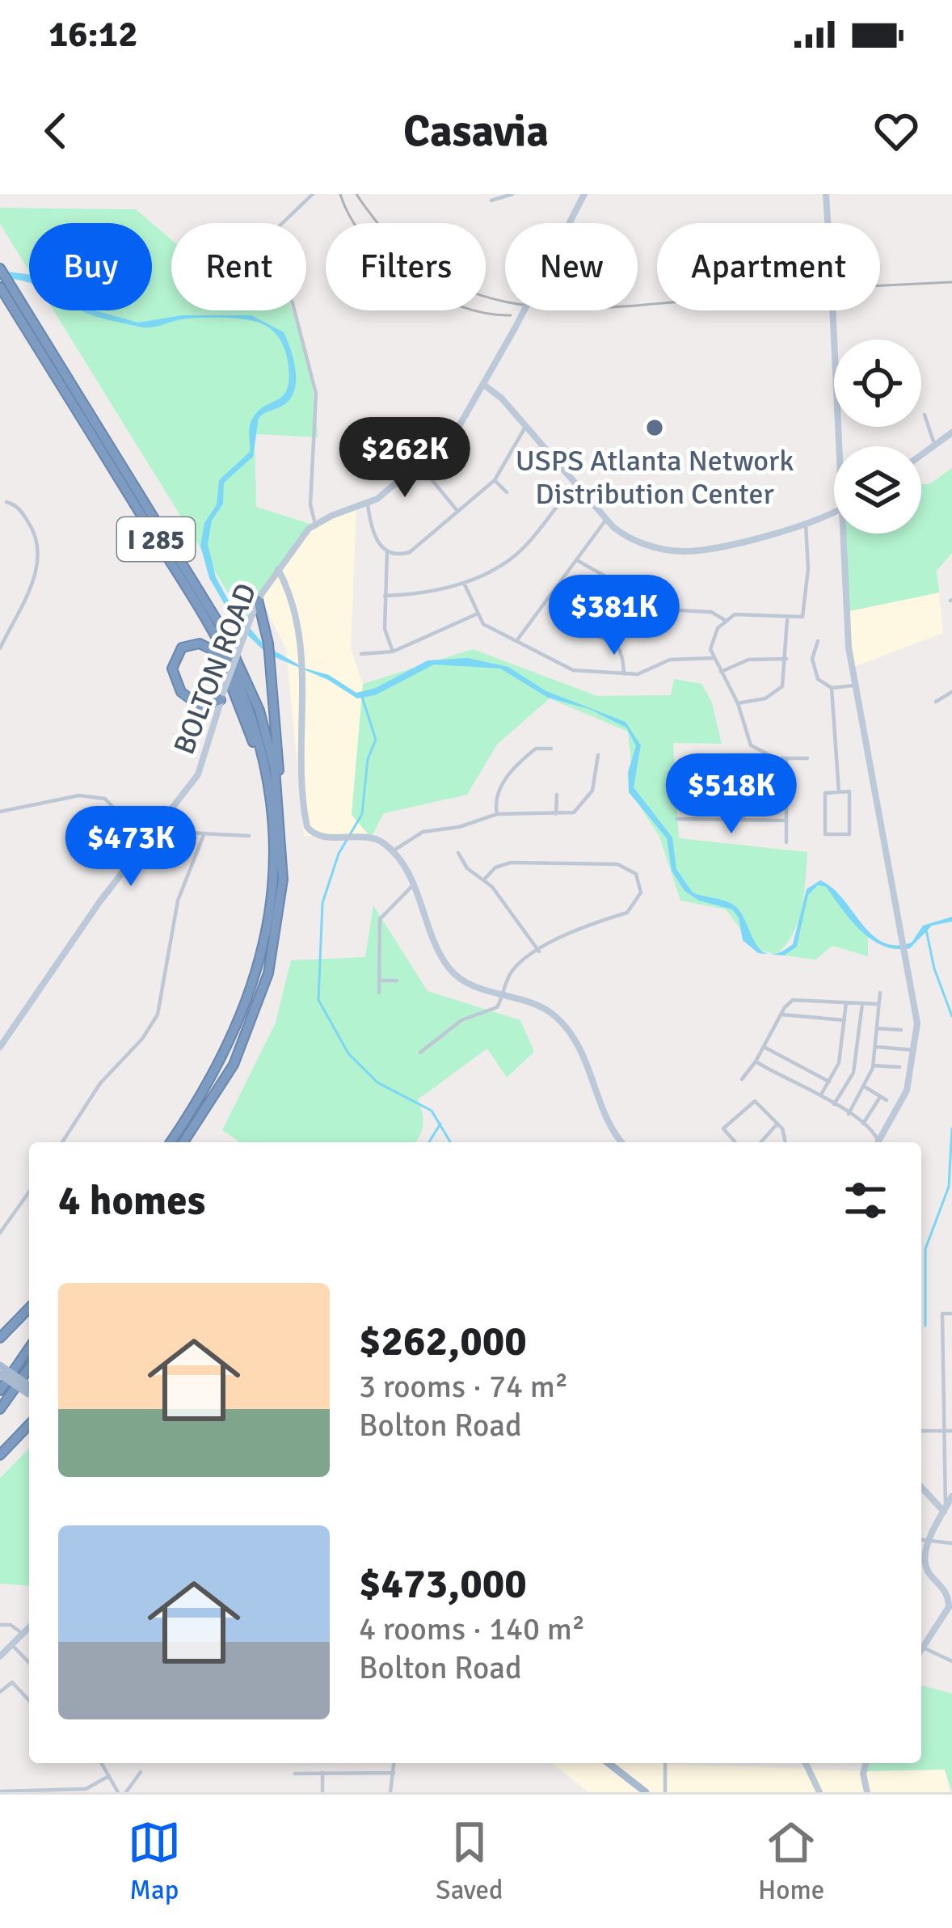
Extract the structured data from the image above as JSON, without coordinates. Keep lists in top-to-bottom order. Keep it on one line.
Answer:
{"streets":{"highway":["I 285"],"main road":["BOLTON ROAD"]},"places":["USPS Atlanta Network Distribution Center"],"page":{"status":"16:12","header":"Casavia","chip":["Buy","Rent","Filters","New","Apartment"],"price":["$262K","$381K","$518K","$473K"],"heading":"4 homes","list":[{"name":"$262,000","note":"3 rooms · 74 m² · Bolton Road"},{"name":"$473,000","note":"4 rooms · 140 m² · Bolton Road"}],"tabs":["Map","Saved","Home"]}}
